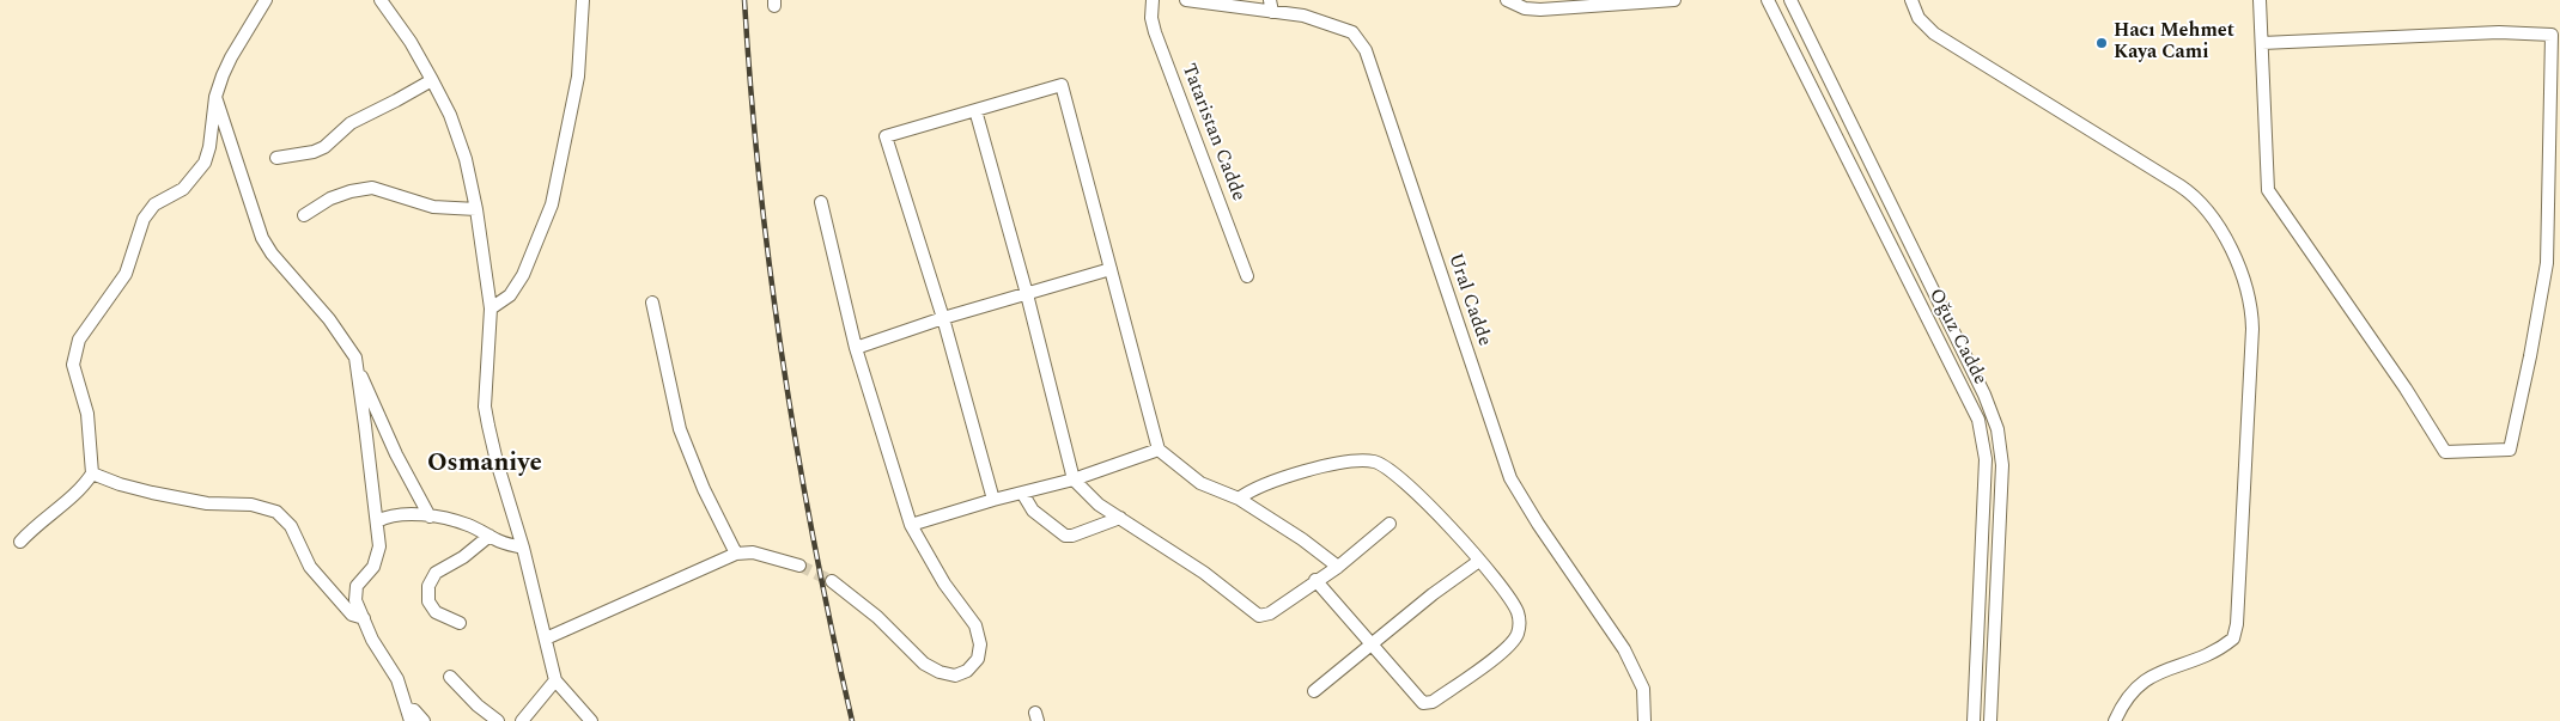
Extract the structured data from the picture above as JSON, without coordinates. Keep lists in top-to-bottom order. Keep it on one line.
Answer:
{"streets":{"street":["Tataristan Cadde","Ural Cadde","Oğuz Cadde"]},"districts":["Osmaniye"],"places":["Hacı Mehmet Kaya Cami"]}
